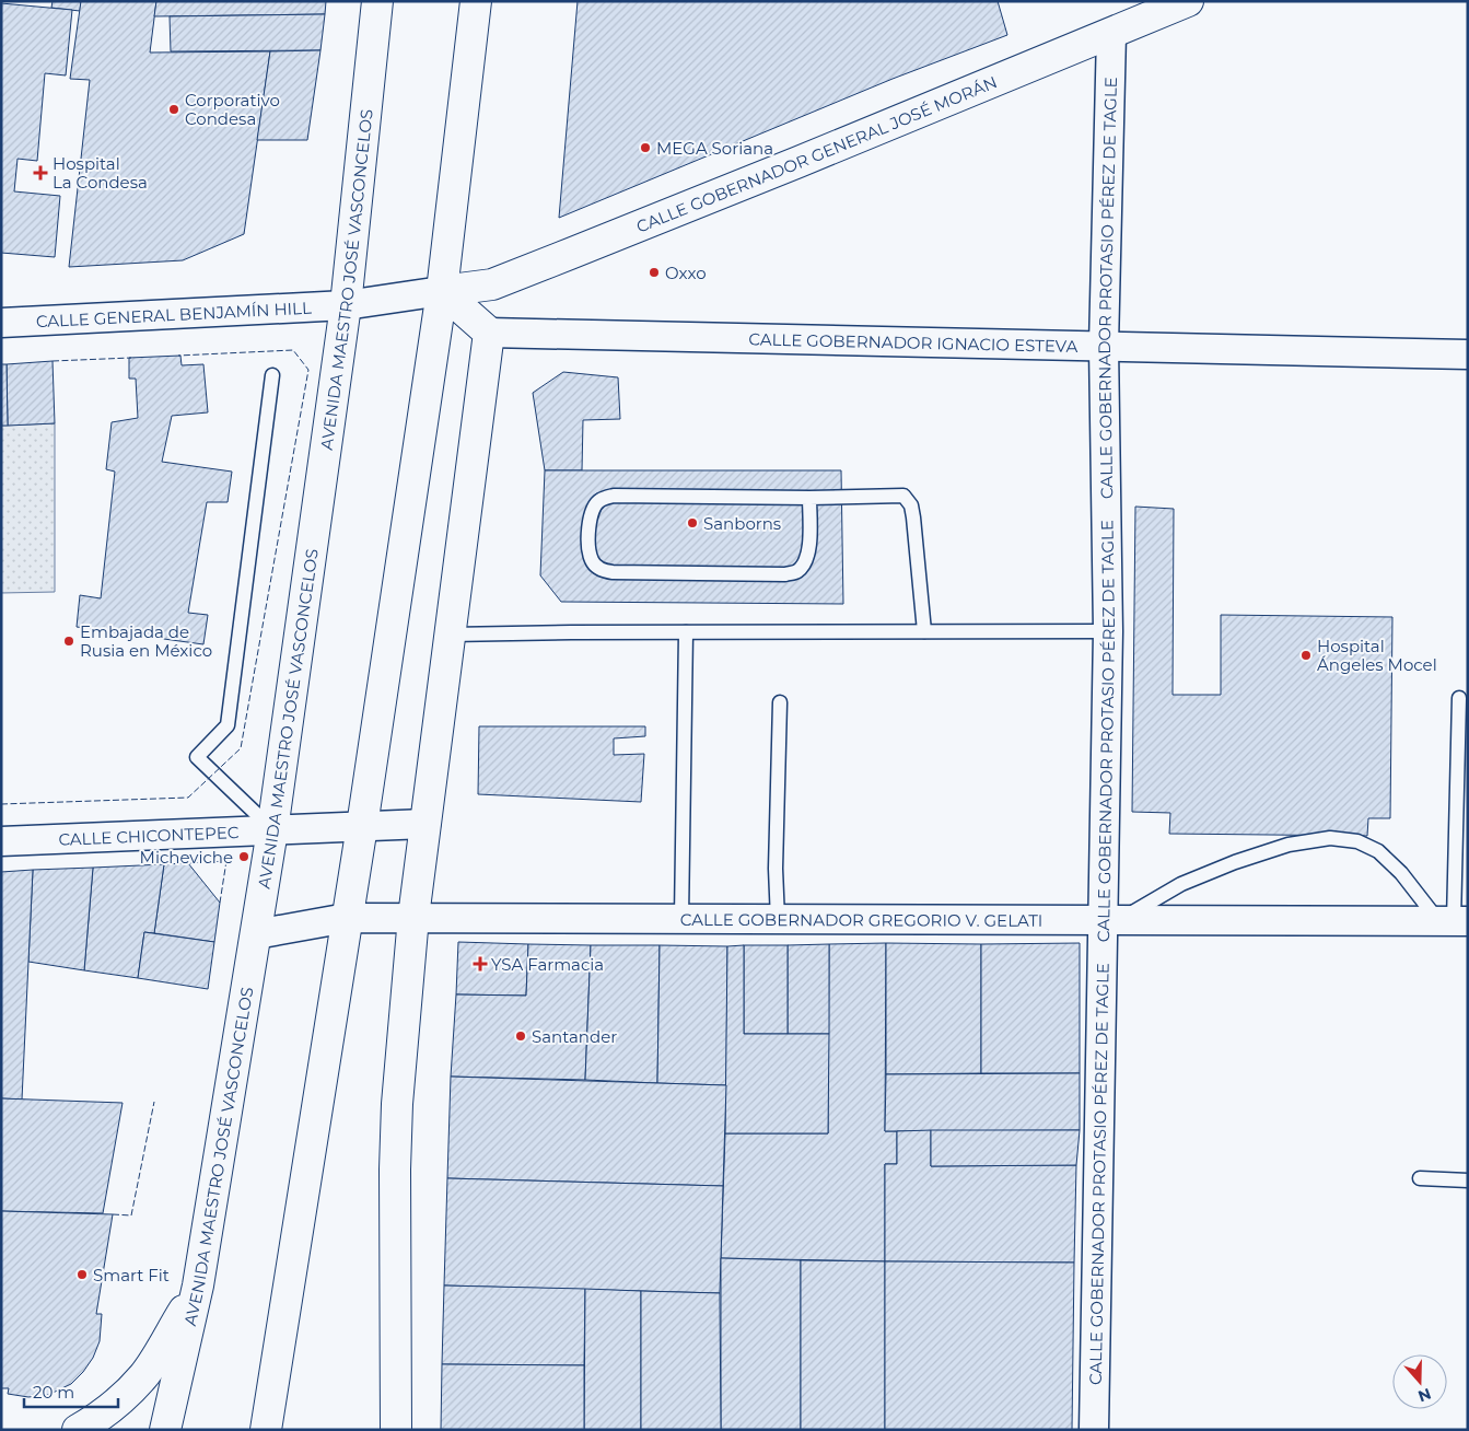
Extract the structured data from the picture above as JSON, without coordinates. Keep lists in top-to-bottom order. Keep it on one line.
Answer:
{"streets":{"main road":["CALLE GOBERNADOR GENERAL JOSÉ MORÁN","AVENIDA MAESTRO JOSÉ VASCONCELOS"],"street":["CALLE GOBERNADOR PROTASIO PÉREZ DE TAGLE","CALLE GENERAL BENJAMÍN HILL","CALLE GOBERNADOR IGNACIO ESTEVA","CALLE CHICONTEPEC","CALLE GOBERNADOR GREGORIO V. GELATI"]},"crossings":[["CALLE GOBERNADOR GENERAL JOSÉ MORÁN","CALLE GOBERNADOR PROTASIO PÉREZ DE TAGLE"],["CALLE GOBERNADOR GENERAL JOSÉ MORÁN","CALLE GENERAL BENJAMÍN HILL"],["AVENIDA MAESTRO JOSÉ VASCONCELOS","CALLE GENERAL BENJAMÍN HILL"],["AVENIDA MAESTRO JOSÉ VASCONCELOS","CALLE CHICONTEPEC"],["AVENIDA MAESTRO JOSÉ VASCONCELOS","CALLE GOBERNADOR GREGORIO V. GELATI"],["CALLE GOBERNADOR PROTASIO PÉREZ DE TAGLE","CALLE GOBERNADOR IGNACIO ESTEVA"],["CALLE GOBERNADOR PROTASIO PÉREZ DE TAGLE","CALLE GOBERNADOR GREGORIO V. GELATI"]],"places":{"other":["Corporativo Condesa","MEGA Soriana","Oxxo","Sanborns","Embajada de Rusia en México","Hospital Ángeles Mocel","Micheviche","Santander","Smart Fit"],"health":["Hospital La Condesa","YSA Farmacia"]},"scale_bar":"20 m","north":"bottom"}
